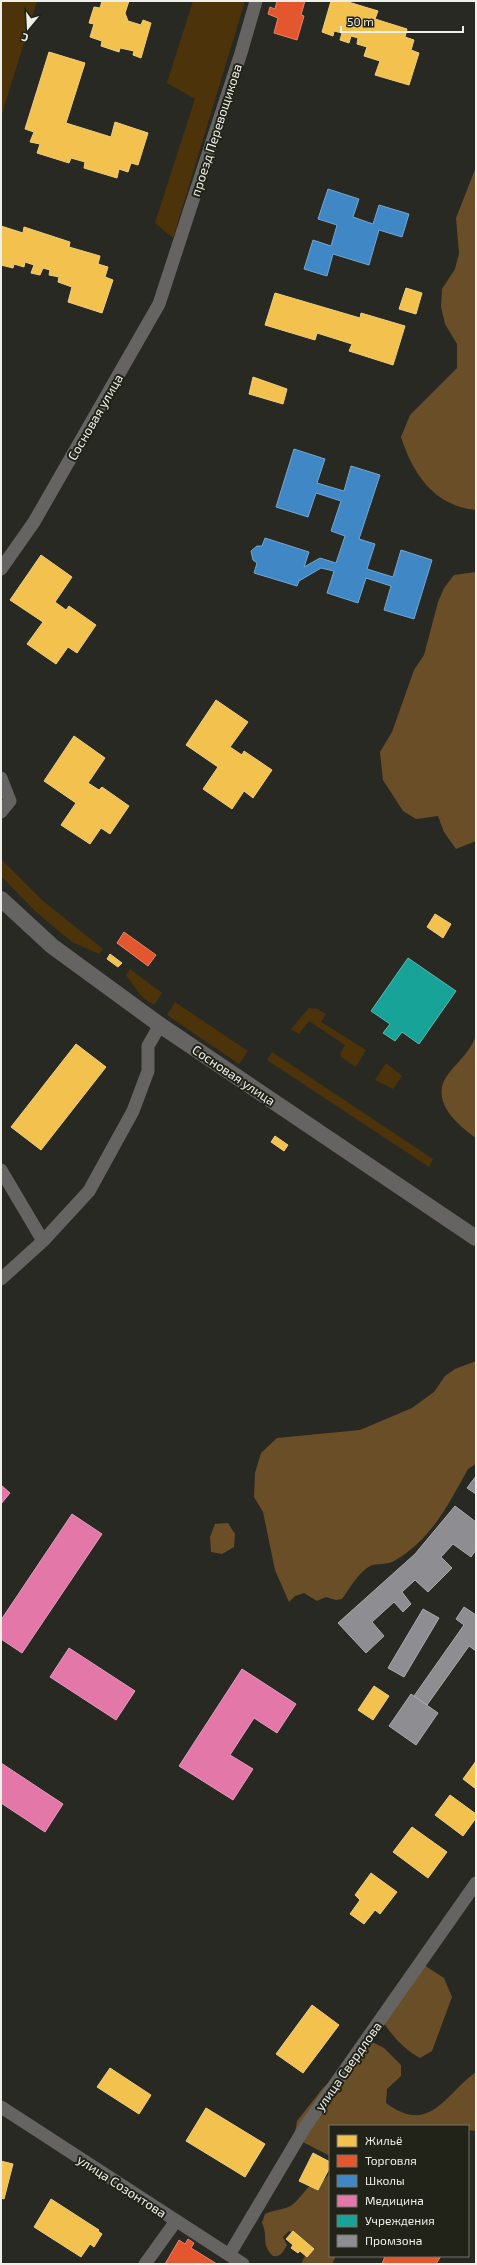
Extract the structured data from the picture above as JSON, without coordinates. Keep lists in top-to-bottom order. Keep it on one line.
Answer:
{"streets":{"street":["проезд Перевощикова","Сосновая улица","улица Свердлова","улица Созонтова"]},"crossings":[["проезд Перевощикова","Сосновая улица"],["улица Свердлова","улица Созонтова"]],"legend":["Жильё","Торговля","Школы","Медицина","Учреждения","Промзона"],"scale_bar":"50 m","north":"bottom"}
